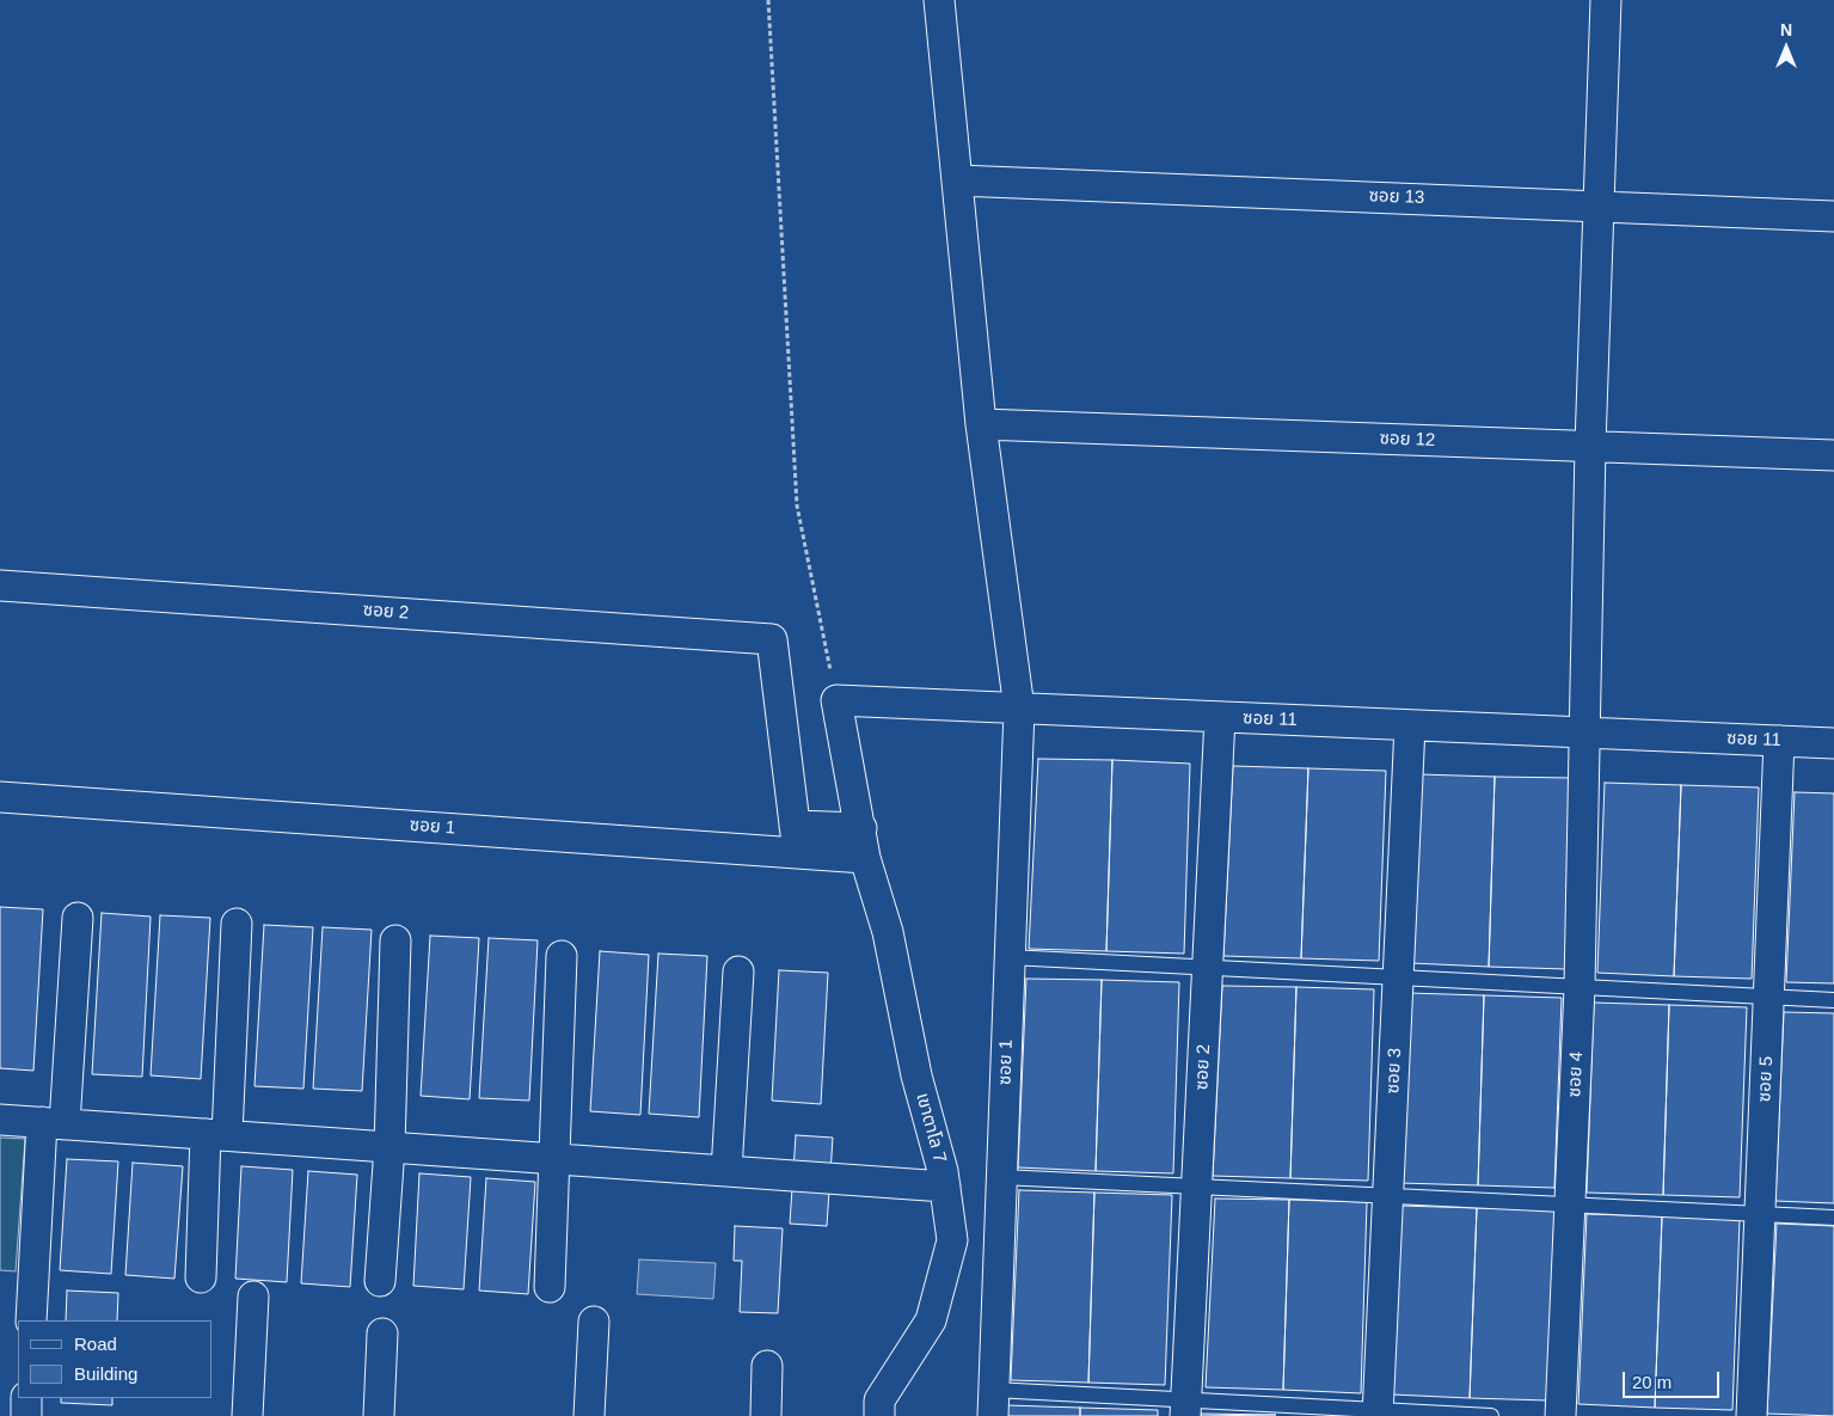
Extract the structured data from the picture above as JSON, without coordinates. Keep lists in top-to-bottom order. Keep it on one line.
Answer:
{"streets":{"street":["ซอย 13","ซอย 12","ซอย 2","ซอย 11","ซอย 1","ซอย 3","ซอย 4","ซอย 5","เขาตาโล 7"]},"crossings":[["ซอย 13","ซอย 1"],["ซอย 13","ซอย 4"],["ซอย 12","ซอย 1"],["ซอย 12","ซอย 4"],["ซอย 2","ซอย 11"],["ซอย 2","ซอย 1"],["ซอย 11","ซอย 1"],["ซอย 11","ซอย 3"],["ซอย 11","ซอย 4"],["ซอย 11","ซอย 5"],["ซอย 1","เขาตาโล 7"]],"legend":["Road","Building"],"scale_bar":"20 m","north":"top"}
